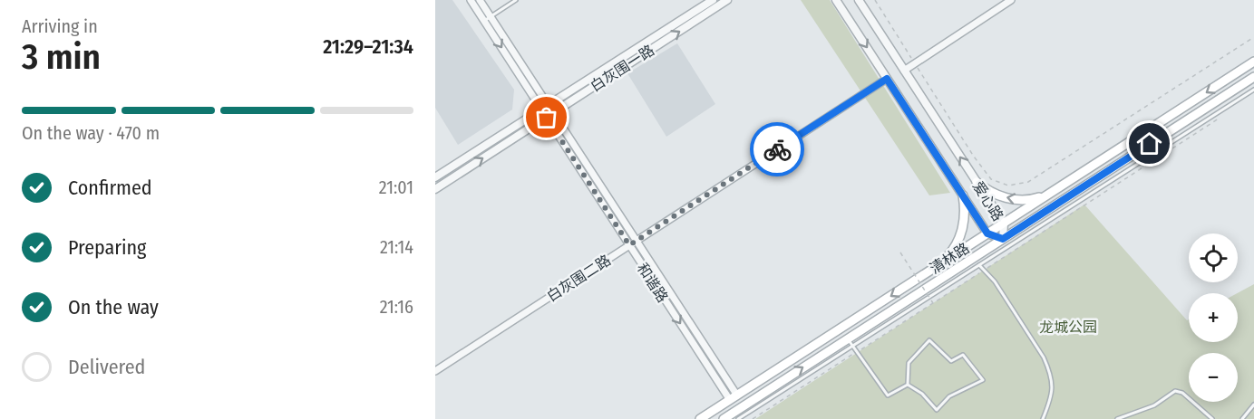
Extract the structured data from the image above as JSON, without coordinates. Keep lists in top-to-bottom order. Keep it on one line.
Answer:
{"streets":{"main road":["清林路"],"street":["白灰围一路","爱心路","白灰围二路","和谐路"]},"crossings":[["白灰围一路","和谐路"],["爱心路","清林路"],["爱心路","白灰围二路"],["清林路","和谐路"],["白灰围二路","和谐路"]],"parks":["龙城公园"],"page":{"heading":["3 min","Arriving in","21:29–21:34"],"bar":"On the way · 470 m","list":[["Confirmed","21:01"],["Preparing","21:14"],["On the way","21:16"],"Delivered"],"map_buttons":["+","−"]}}
